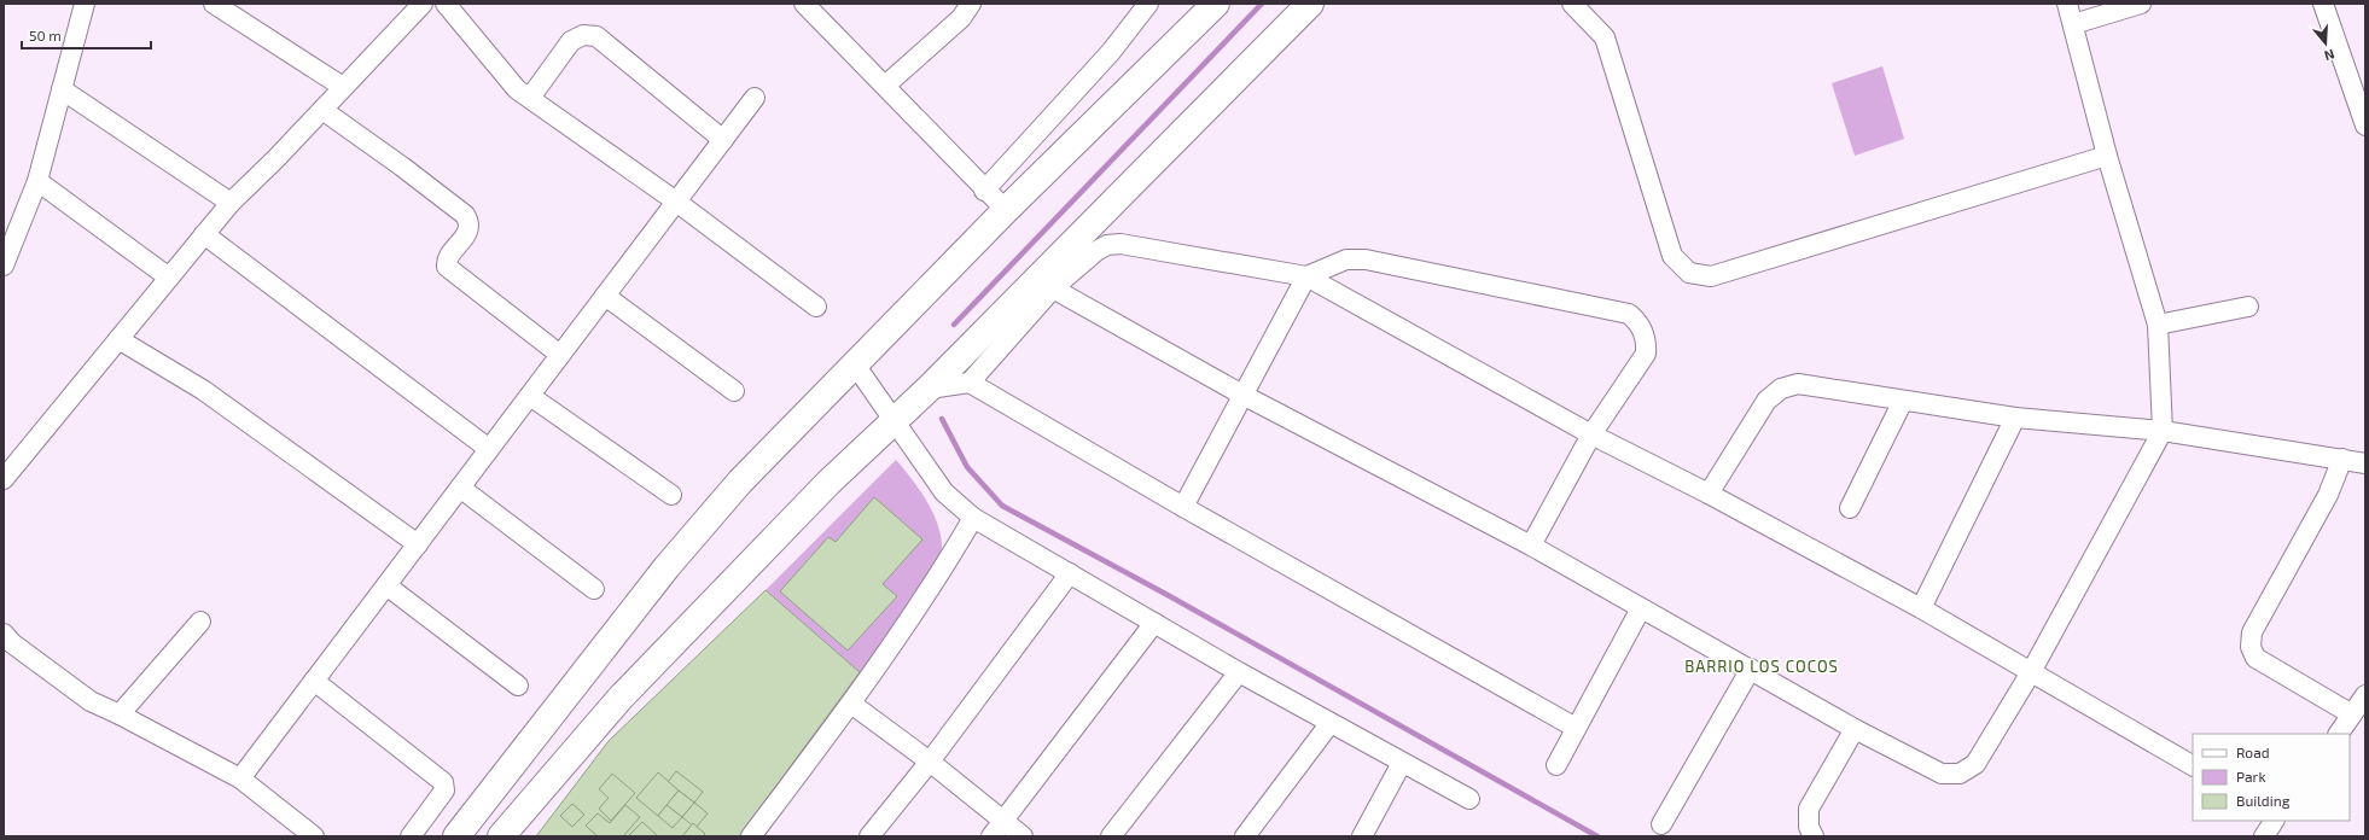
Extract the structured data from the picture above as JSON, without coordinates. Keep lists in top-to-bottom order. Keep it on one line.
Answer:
{"districts":["BARRIO LOS COCOS"],"legend":["Road","Park","Building"],"scale_bar":"50 m","north":"bottom"}
